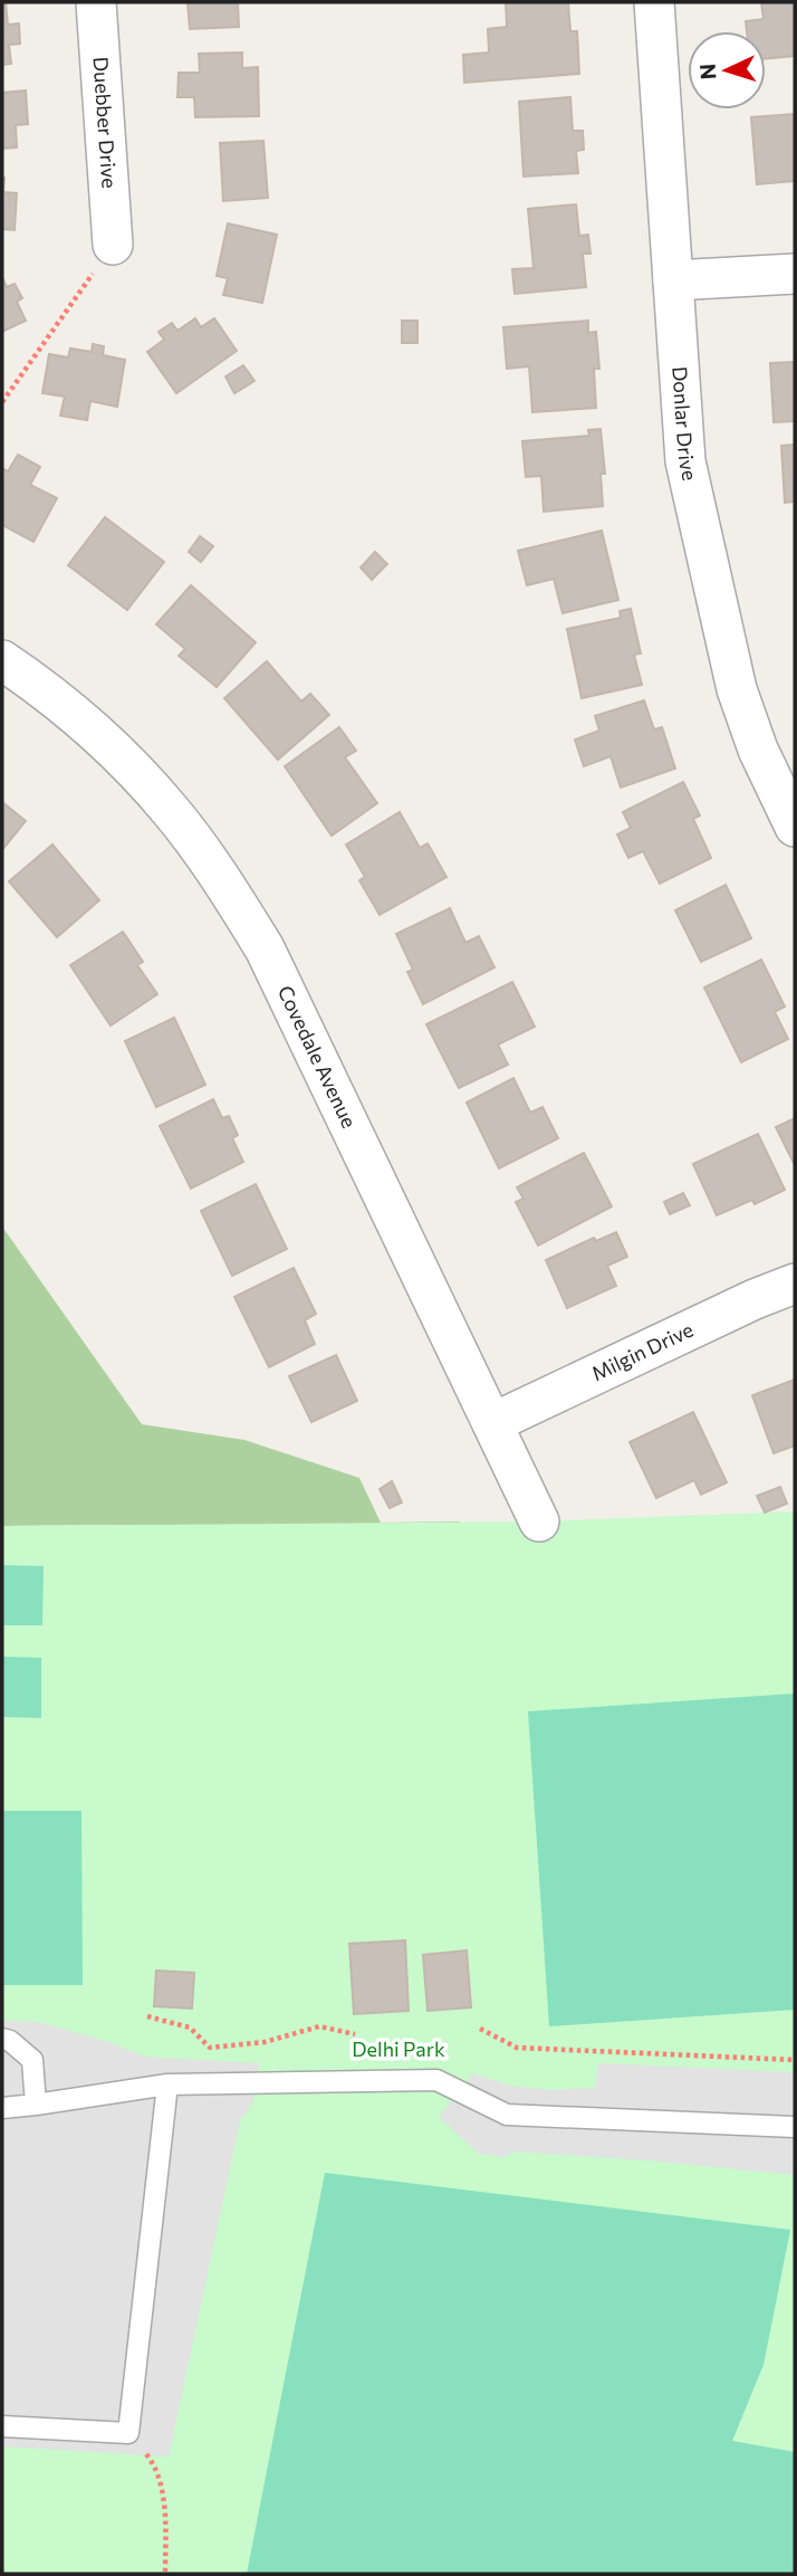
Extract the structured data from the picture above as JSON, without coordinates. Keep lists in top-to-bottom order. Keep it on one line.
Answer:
{"streets":{"street":["Duebber Drive","Donlar Drive","Covedale Avenue","Milgin Drive"]},"crossings":[["Covedale Avenue","Milgin Drive"]],"parks":["Delhi Park"],"north":"left"}
